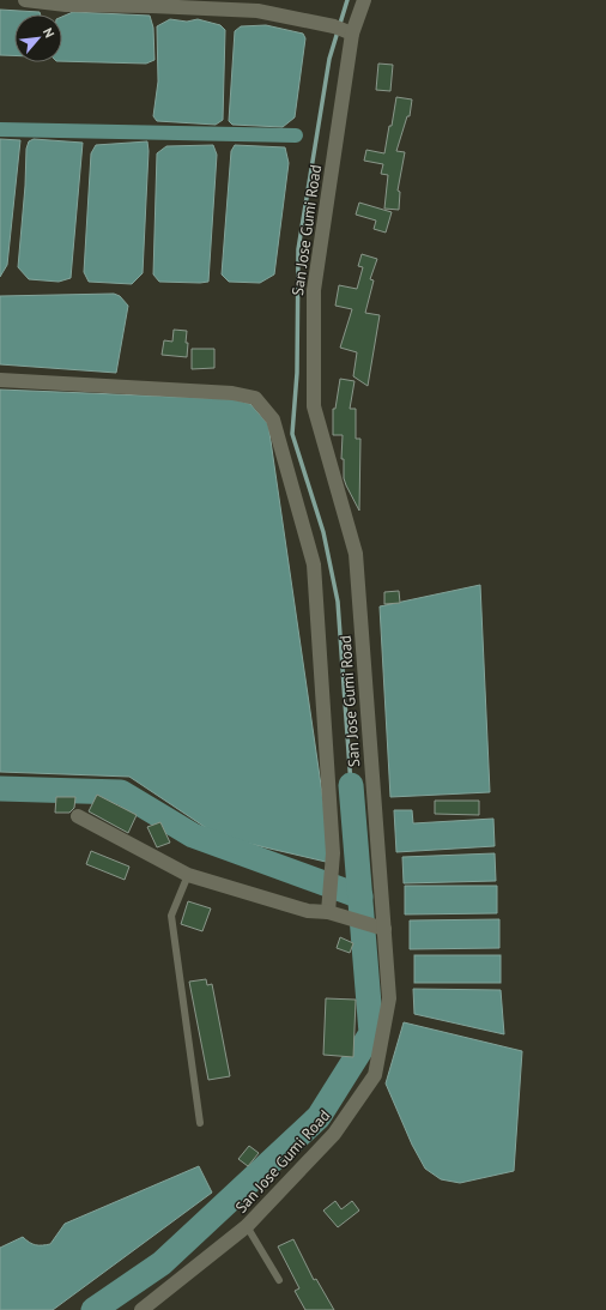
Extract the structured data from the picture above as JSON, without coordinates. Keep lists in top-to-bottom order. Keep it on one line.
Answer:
{"streets":{"street":["San Jose Gumi Road"]},"north":"top right"}
